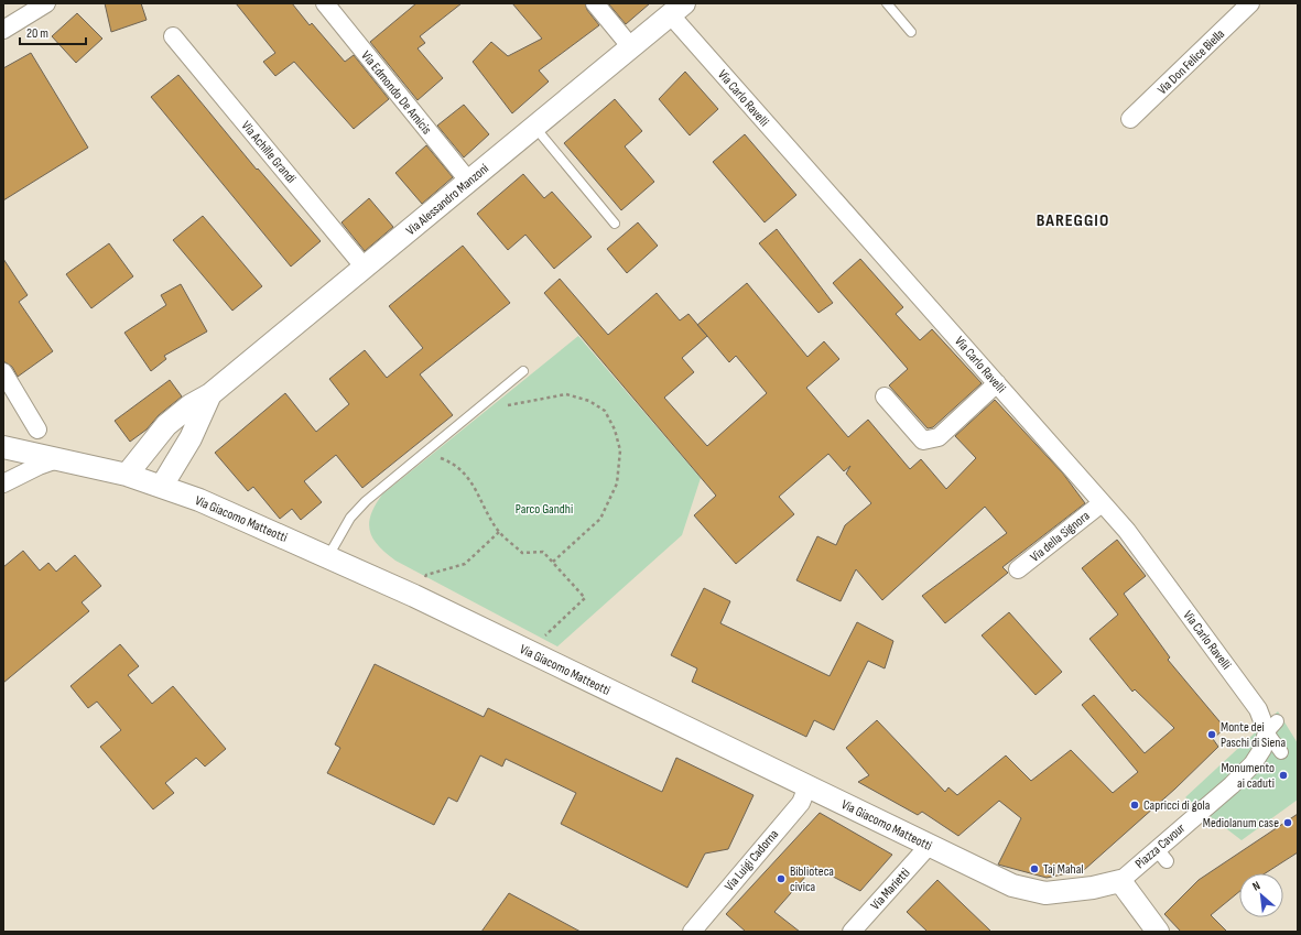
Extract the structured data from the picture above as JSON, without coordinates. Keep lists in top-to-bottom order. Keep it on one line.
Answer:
{"streets":{"street":["Via Don Felice Biella","Via Edmondo De Amicis","Via Carlo Ravelli","Via Achille Grandi","Via Alessandro Manzoni","Via Giacomo Matteotti","Via della Signora","Piazza Cavour","Via Luigi Cadorna","Via Marietti"]},"crossings":[["Via Edmondo De Amicis","Via Alessandro Manzoni"],["Via Carlo Ravelli","Via Alessandro Manzoni"],["Via Carlo Ravelli","Via della Signora"],["Via Carlo Ravelli","Piazza Cavour"],["Via Achille Grandi","Via Alessandro Manzoni"],["Via Alessandro Manzoni","Via Giacomo Matteotti"],["Via Giacomo Matteotti","Piazza Cavour"],["Via Giacomo Matteotti","Via Luigi Cadorna"],["Via Giacomo Matteotti","Via Marietti"]],"districts":["BAREGGIO"],"parks":["Parco Gandhi"],"places":["Monte dei Paschi di Siena","Monumento ai caduti","Capricci di gola","Mediolanum case","Taj Mahal","Biblioteca civica"],"scale_bar":"20 m","north":"top left"}
